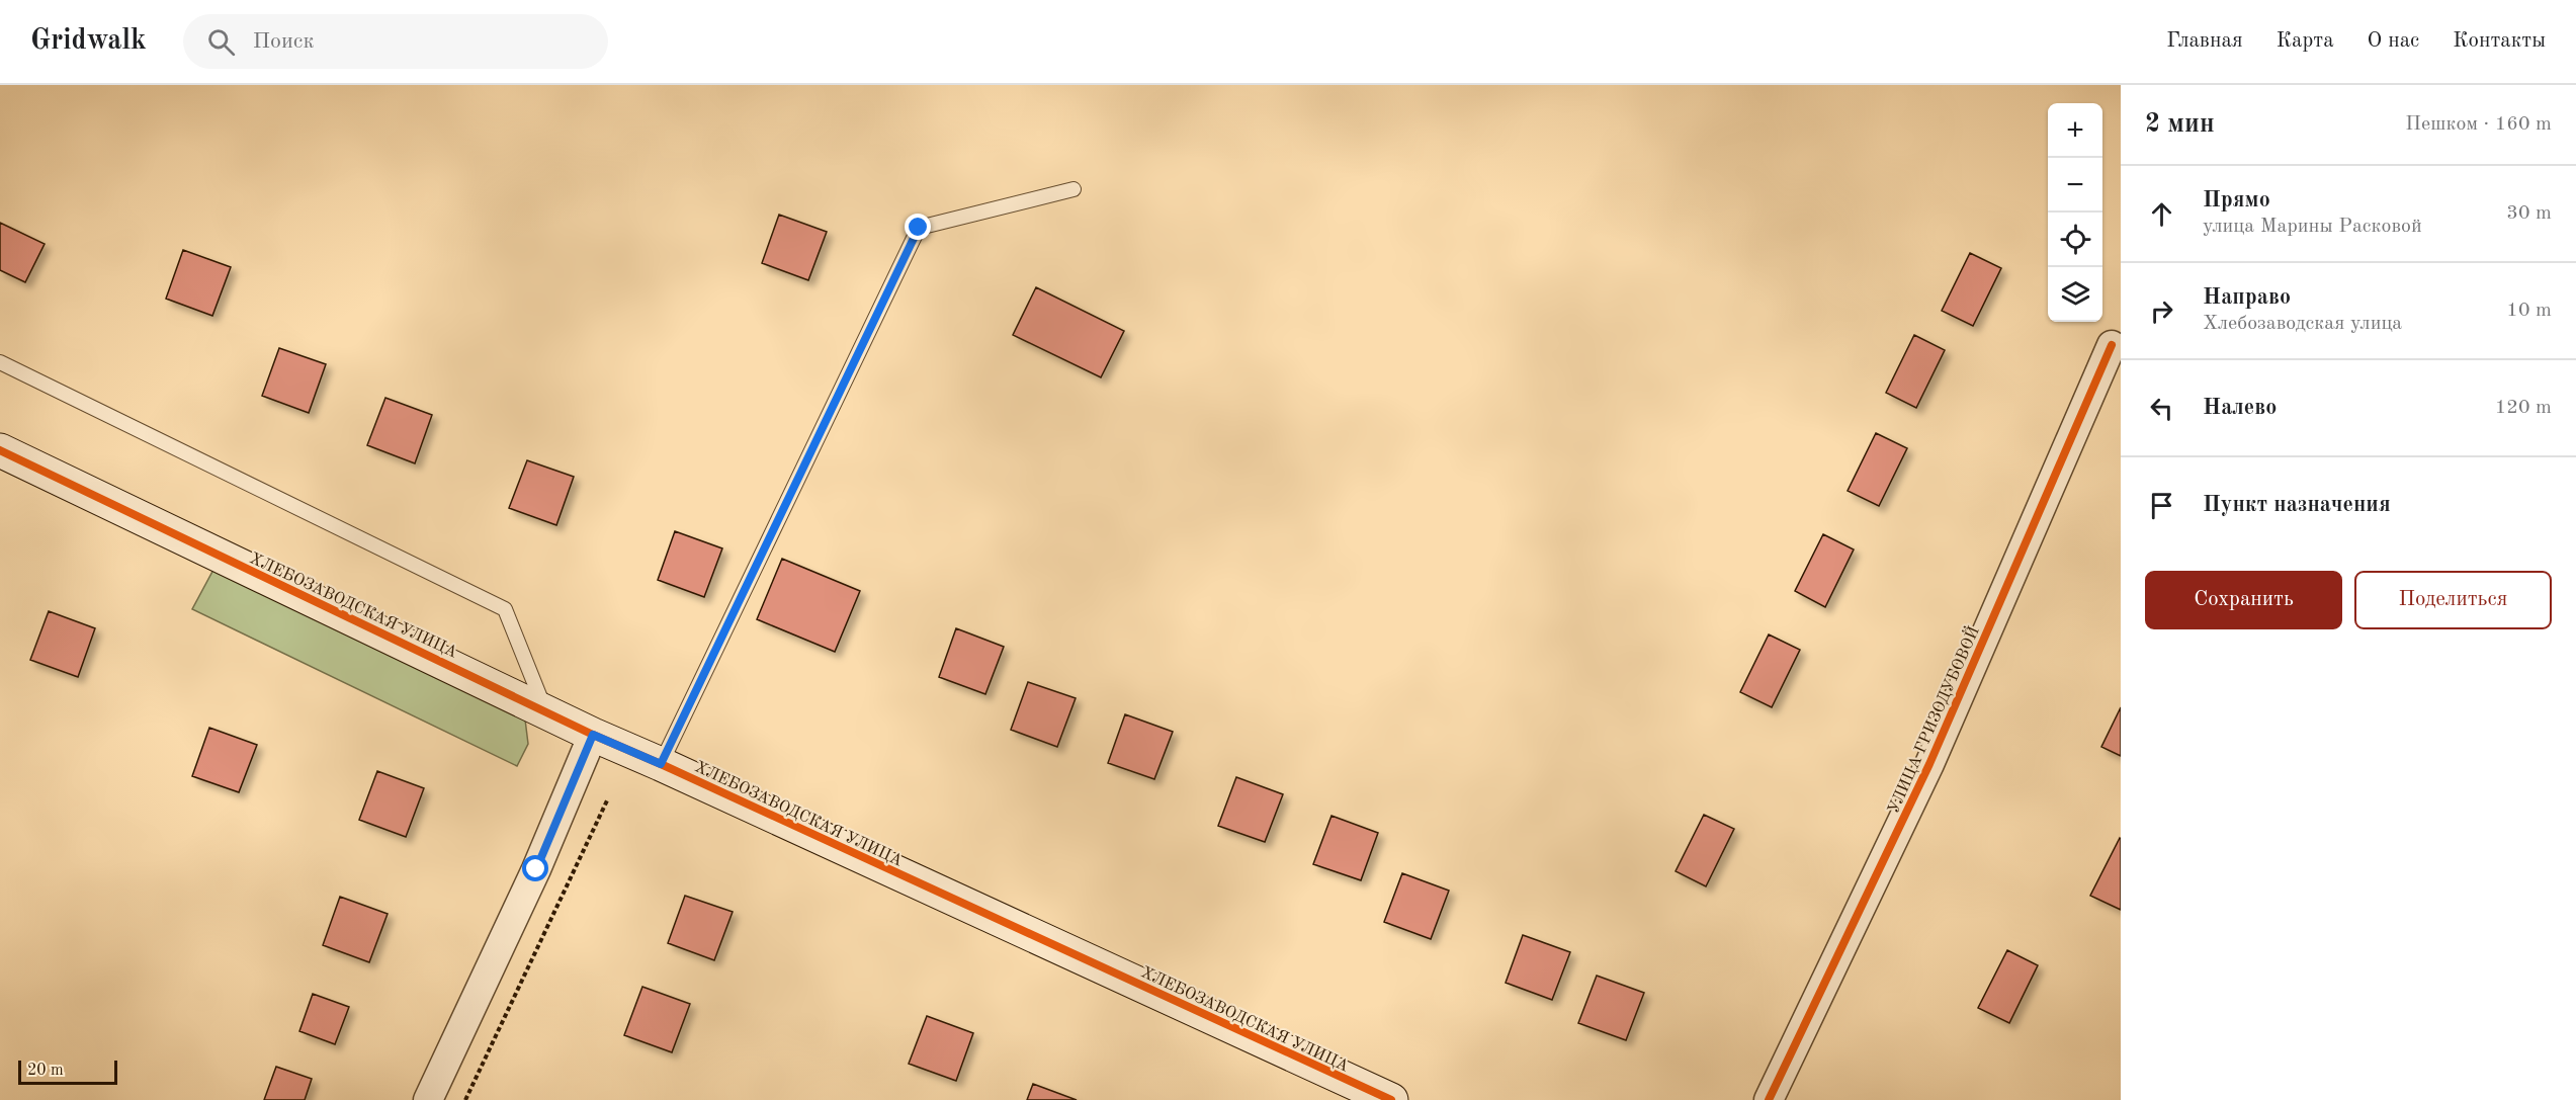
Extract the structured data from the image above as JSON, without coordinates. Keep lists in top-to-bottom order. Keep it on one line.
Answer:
{"streets":{"street":["ХЛЕБОЗАВОДСКАЯ УЛИЦА","УЛИЦА ГРИЗОДУБОВОЙ"]},"scale_bar":"20 m","page":{"header":"Gridwalk","search":"Поиск","nav":["Главная","Карта","О нас","Контакты"],"heading":["2 мин","Пешком · 160 m"],"map_buttons":["+","−"],"list":[["Прямо","улица Марины Расковой","30 m"],["Направо","Хлебозаводская улица","10 m"],["Налево","120 m"],"Пункт назначения"],"buttons":["Сохранить","Поделиться"],"scale":"20 m"}}
